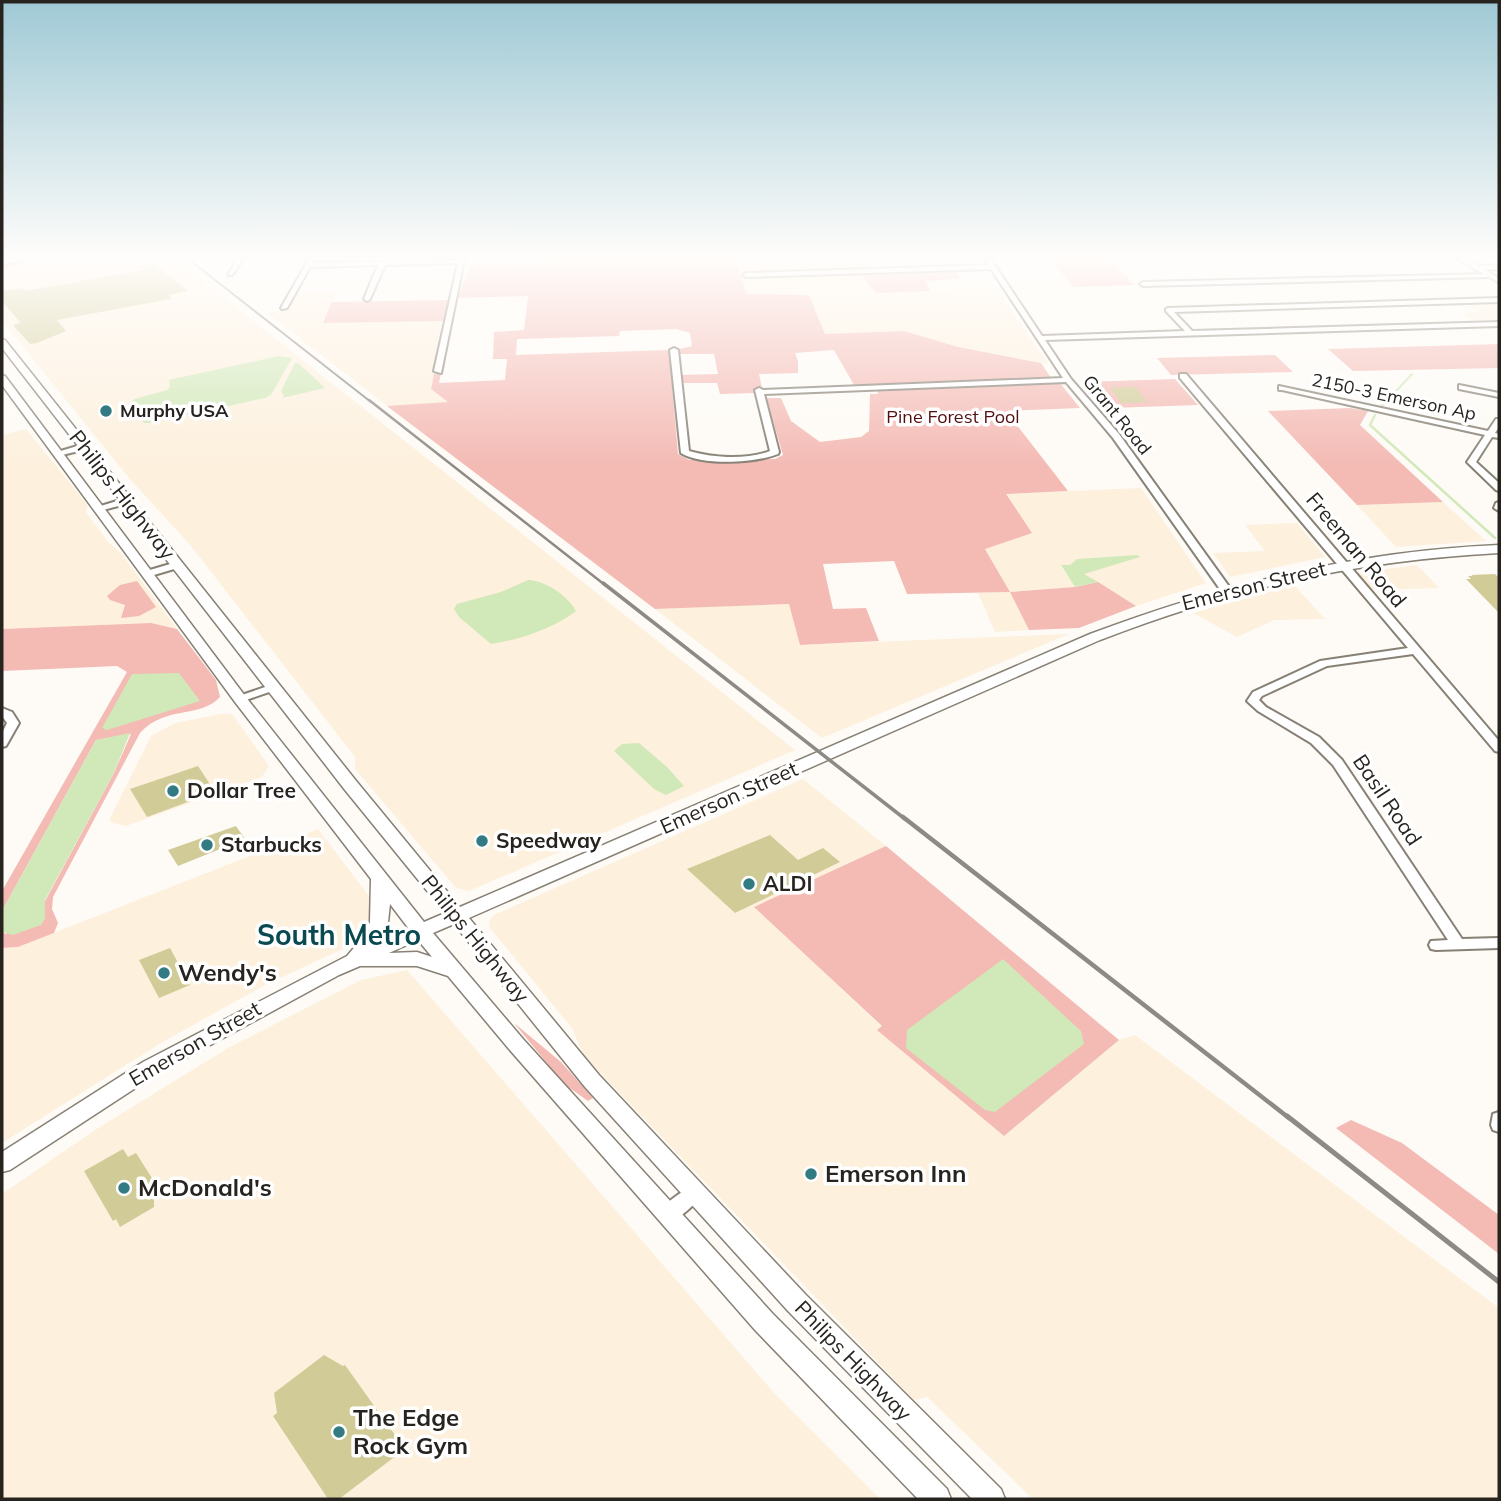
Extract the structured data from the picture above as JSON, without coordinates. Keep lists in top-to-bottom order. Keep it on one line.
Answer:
{"streets":{"main road":["Philips Highway","Emerson Street"],"street":["2150-3 Emerson Ap","Grant Road","Freeman Road","Basil Road"]},"crossings":[["Grant Road","Emerson Street"],["Philips Highway","Emerson Street"],["Freeman Road","Emerson Street"],["Freeman Road","Basil Road"]],"districts":["South Metro"],"parks":["Pine Forest Pool"],"places":["Murphy USA","Dollar Tree","Speedway","Starbucks","ALDI","Wendy's","Emerson Inn","McDonald's","The Edge Rock Gym"]}
